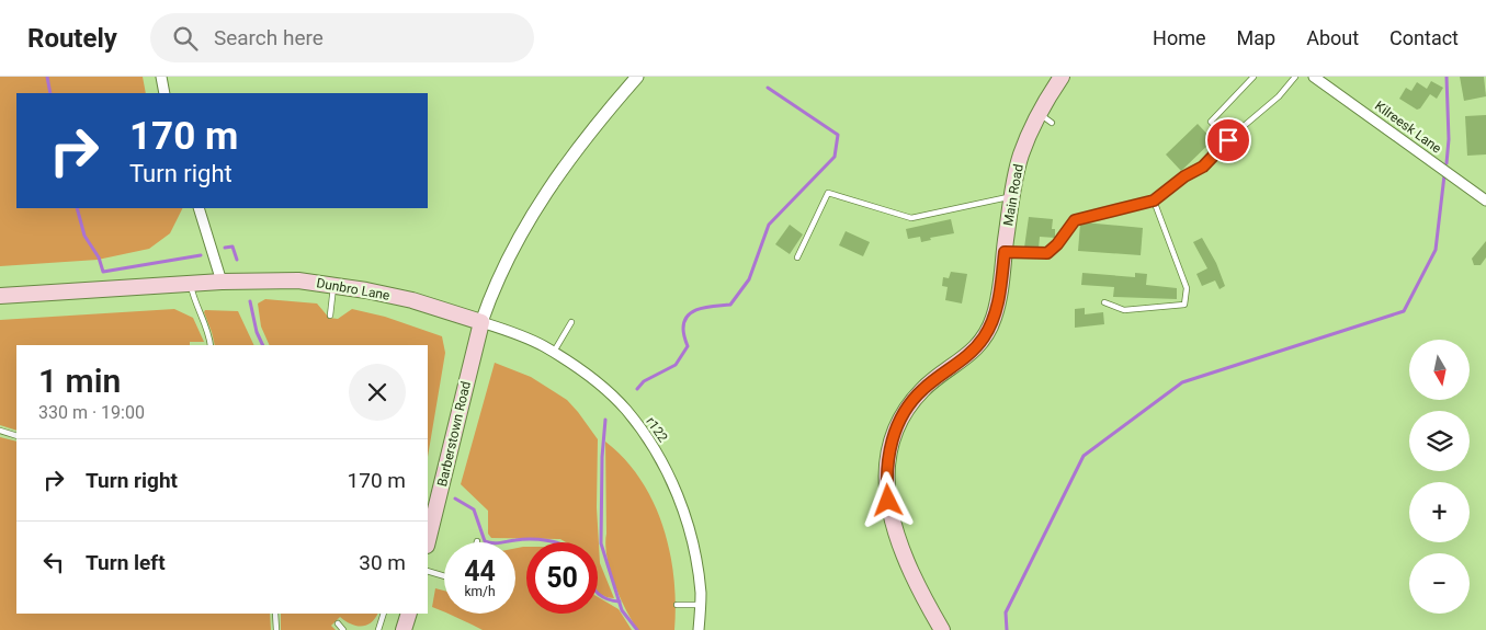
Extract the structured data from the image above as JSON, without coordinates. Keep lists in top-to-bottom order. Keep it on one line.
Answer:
{"streets":{"main road":["Main Road","Dunbro Lane","Barberstown Road"],"street":["Kilreesk Lane","r122"]},"crossings":[["Dunbro Lane","r122"],["Dunbro Lane","Barberstown Road"],["r122","Barberstown Road"]],"north":"bottom","page":{"header":"Routely","search":"Search here","nav":["Home","Map","About","Contact"],"turn":["170 m","Turn right"],"map_buttons":["+","−"],"heading":["1 min","330 m · 19:00"],"list":[{"name":"Turn right","value":"170 m"},{"name":"Turn left","value":"30 m"}],"speed":"44 km/h","limit":"50"}}
